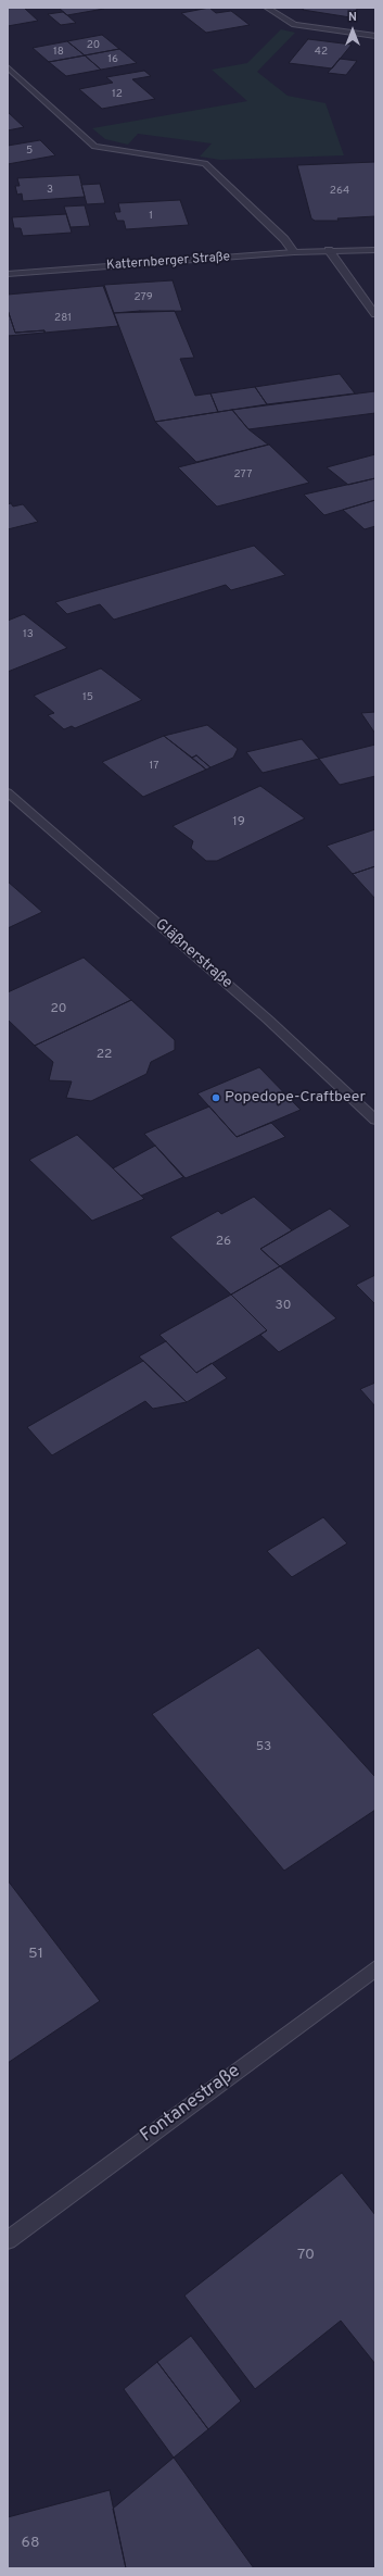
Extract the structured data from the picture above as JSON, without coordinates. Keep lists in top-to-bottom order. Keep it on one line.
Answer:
{"streets":{"street":["Katternberger Straße","Gläßnerstraße","Fontanestraße"]},"places":["Popedope-Craftbeer"],"house_numbers":["20","18","42","16","12","5","3","264","1","279","281","277","13","15","17","19","20","22","26","30","53","51","70","68"],"north":"top"}
